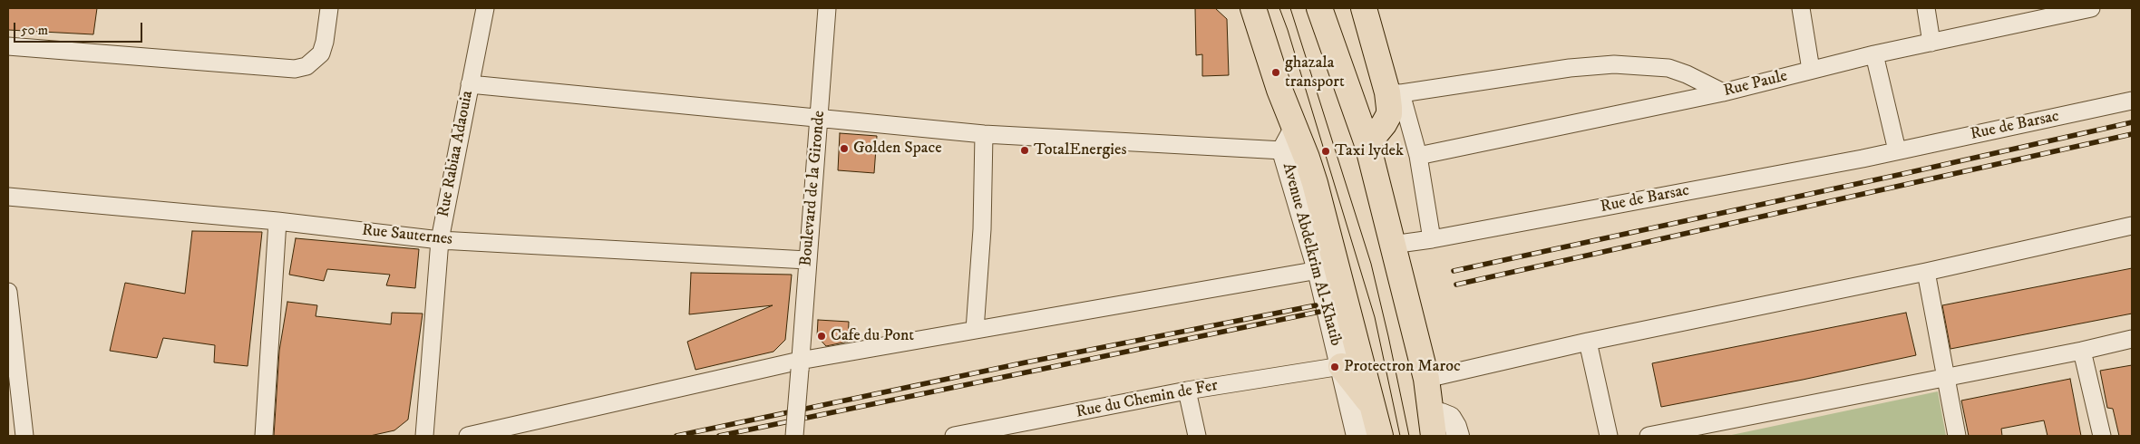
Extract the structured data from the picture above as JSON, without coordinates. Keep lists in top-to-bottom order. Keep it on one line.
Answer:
{"streets":{"street":["Rue Paule","Rue de Barsac","Rue Rabiaa Adaouia","Boulevard de la Gironde","Rue Sauternes","Avenue Abdelkrim Al-Khatib","Rue du Chemin de Fer"]},"crossings":[["Rue Rabiaa Adaouia","Rue Sauternes"],["Boulevard de la Gironde","Rue Sauternes"],["Avenue Abdelkrim Al-Khatib","Rue du Chemin de Fer"]],"places":["ghazala transport","Golden Space","TotalEnergies","Taxi lydek","Cafe du Pont","Protectron Maroc"],"scale_bar":"50 m"}
